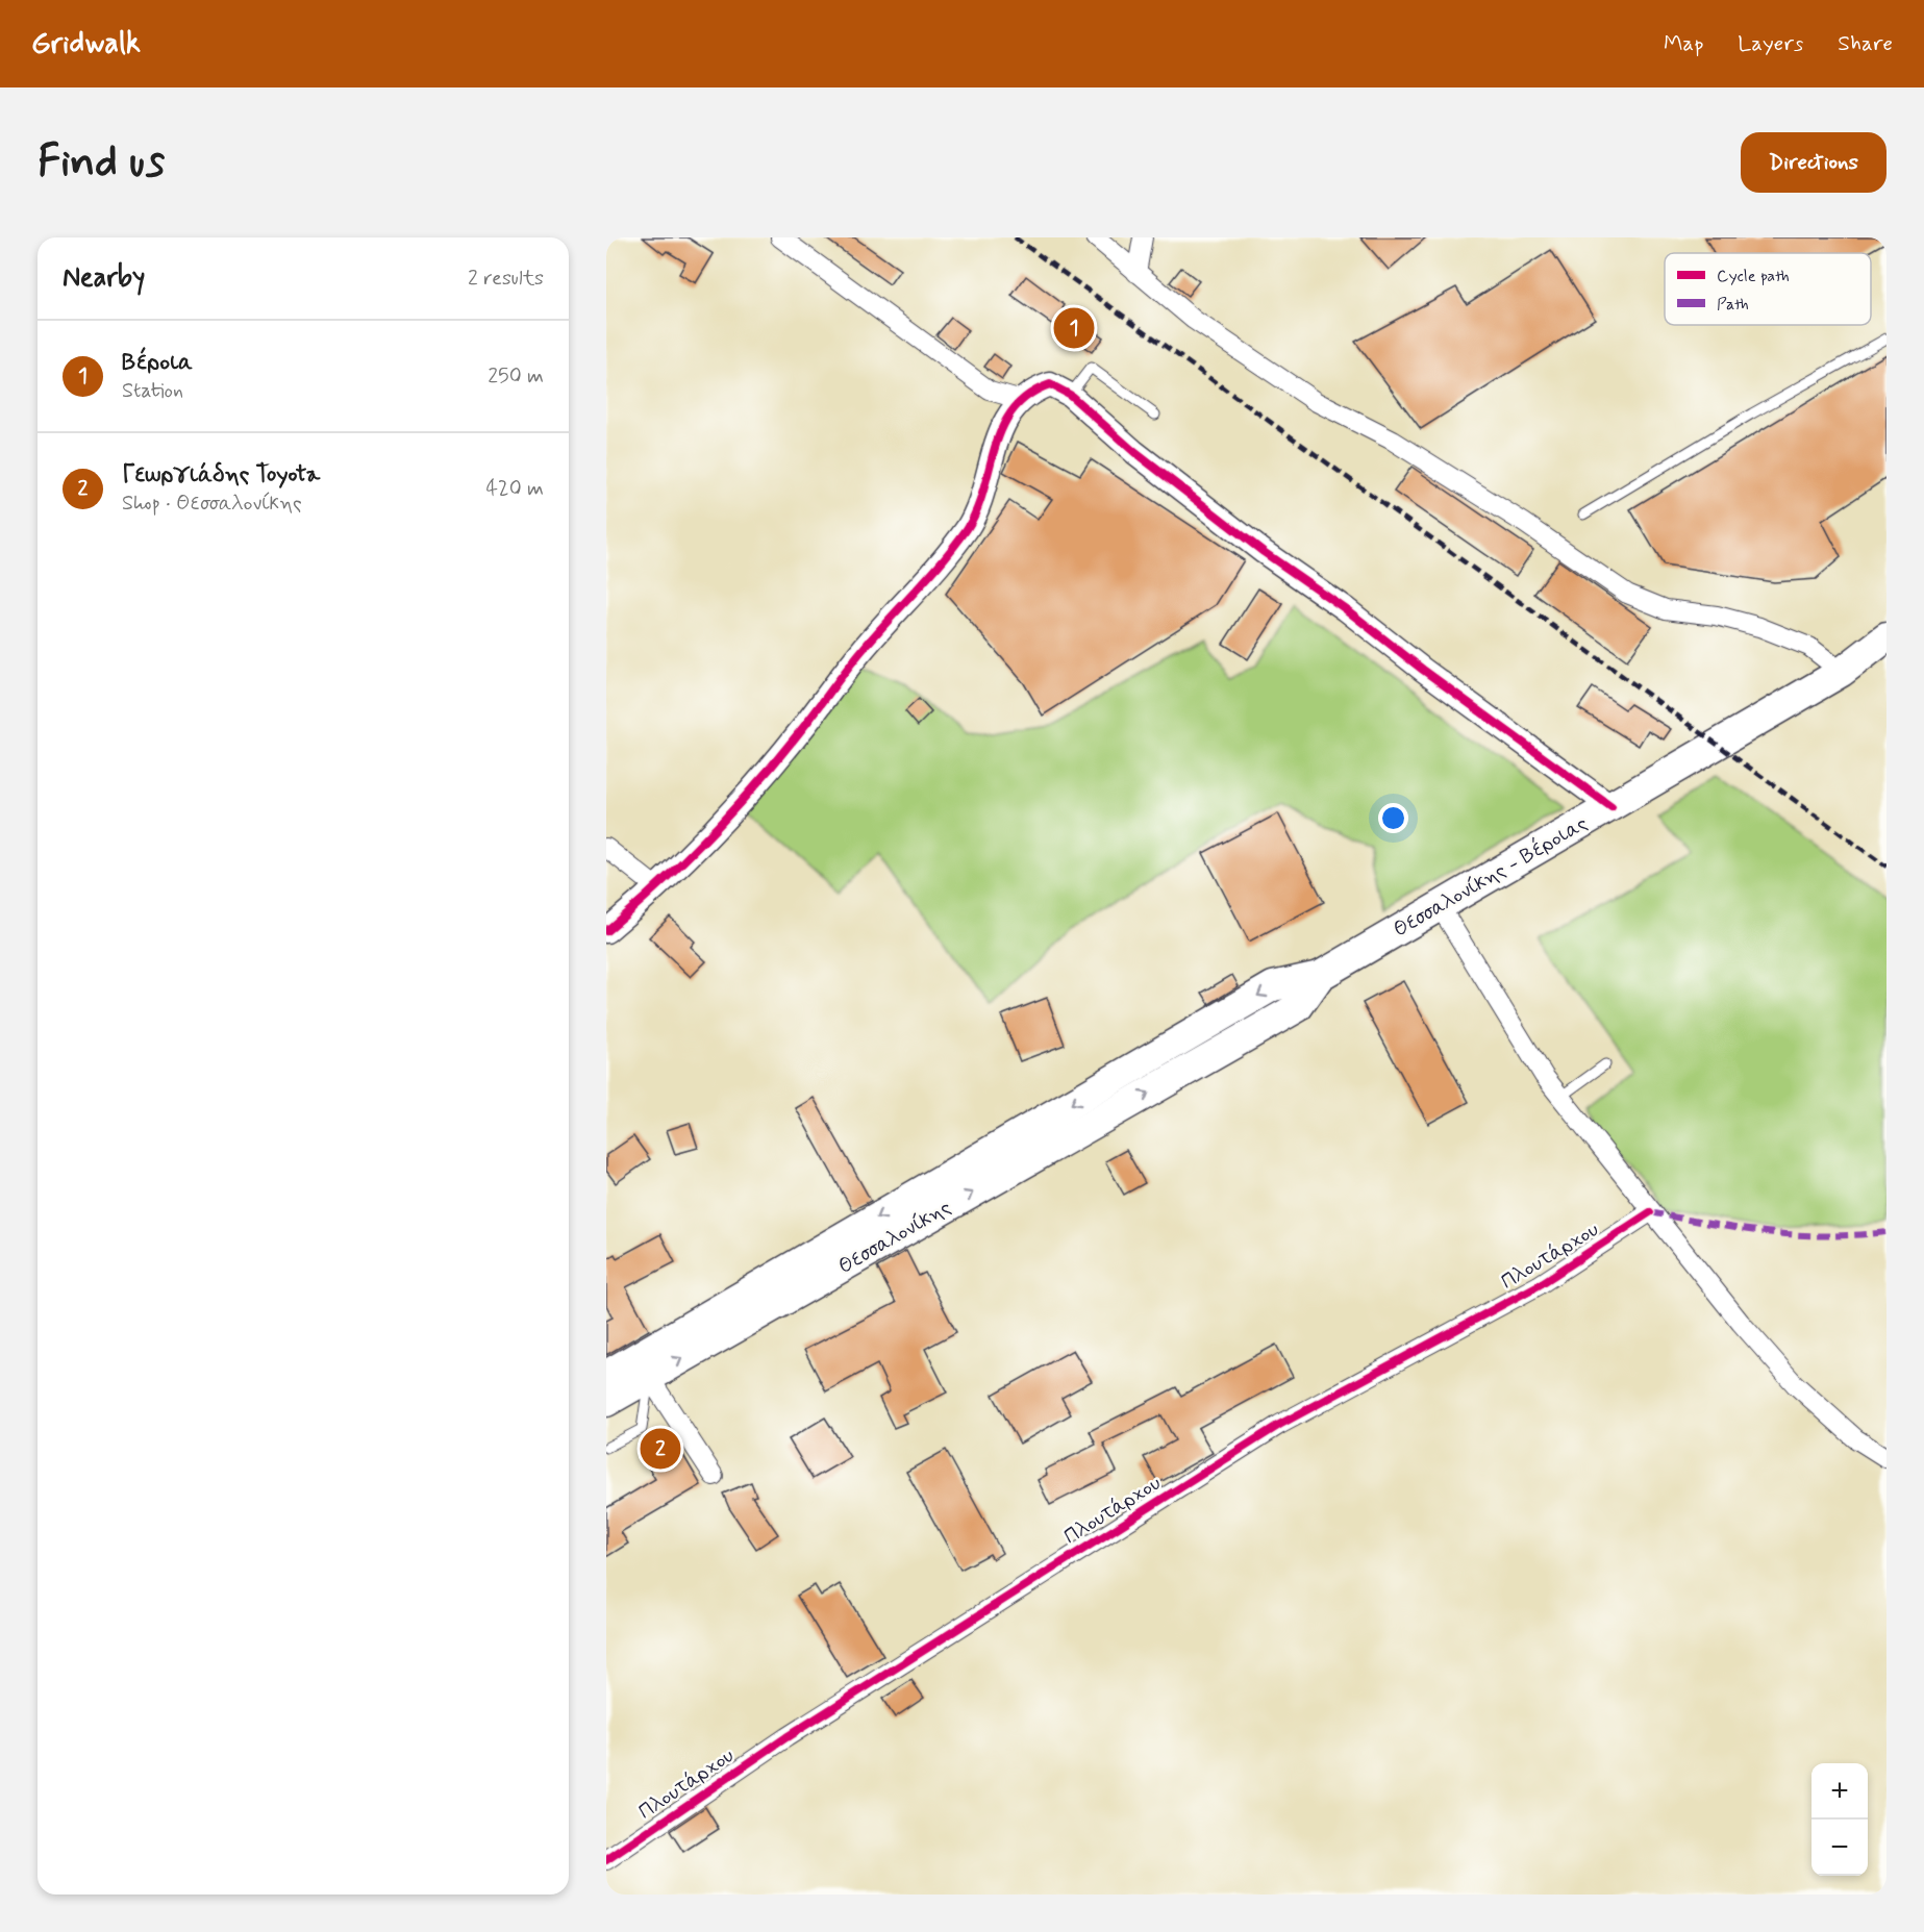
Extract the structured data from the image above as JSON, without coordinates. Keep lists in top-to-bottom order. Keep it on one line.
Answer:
{"streets":{"main road":["Θεσσαλονίκης - Βέροιας","Θεσσαλονίκης"],"street":["Πλουτάρχου"]},"crossings":[["Θεσσαλονίκης - Βέροιας","Θεσσαλονίκης"]],"legend":["Cycle path","Path"],"page":{"header":"Gridwalk","nav":["Map","Layers","Share"],"buttons":"Directions","title":"Find us","heading":["Nearby","2 results"],"pins":["1","2"],"list":[{"mark":"1","name":"Βέροια","note":"Station","value":"250 m"},{"mark":"2","name":"Γεωργιάδης Toyota","note":"Shop · Θεσσαλονίκης","value":"420 m"}],"map_buttons":["+","−"]}}
